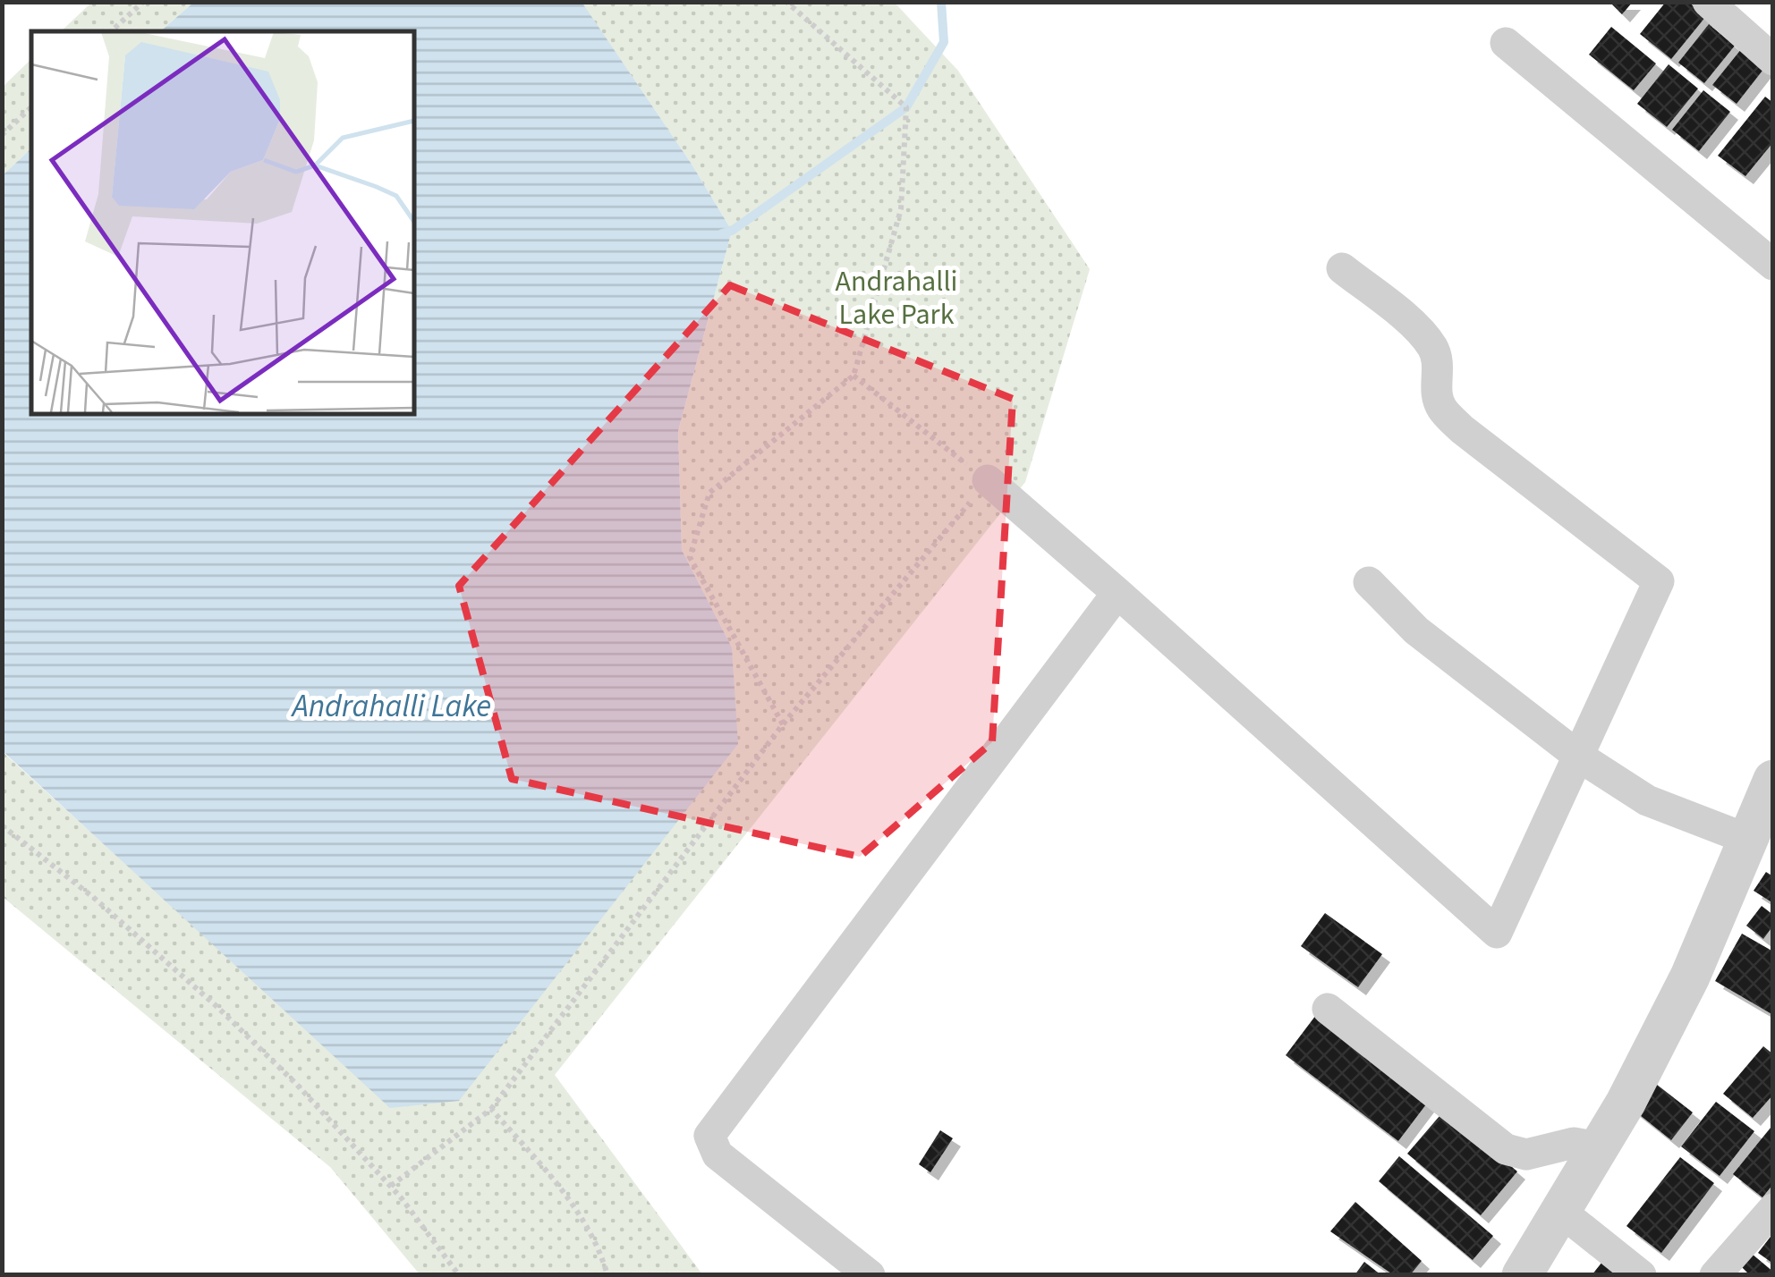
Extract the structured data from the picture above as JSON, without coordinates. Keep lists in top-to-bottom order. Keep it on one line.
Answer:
{"water":["Andrahalli Lake"],"parks":["Andrahalli Lake Park"]}
